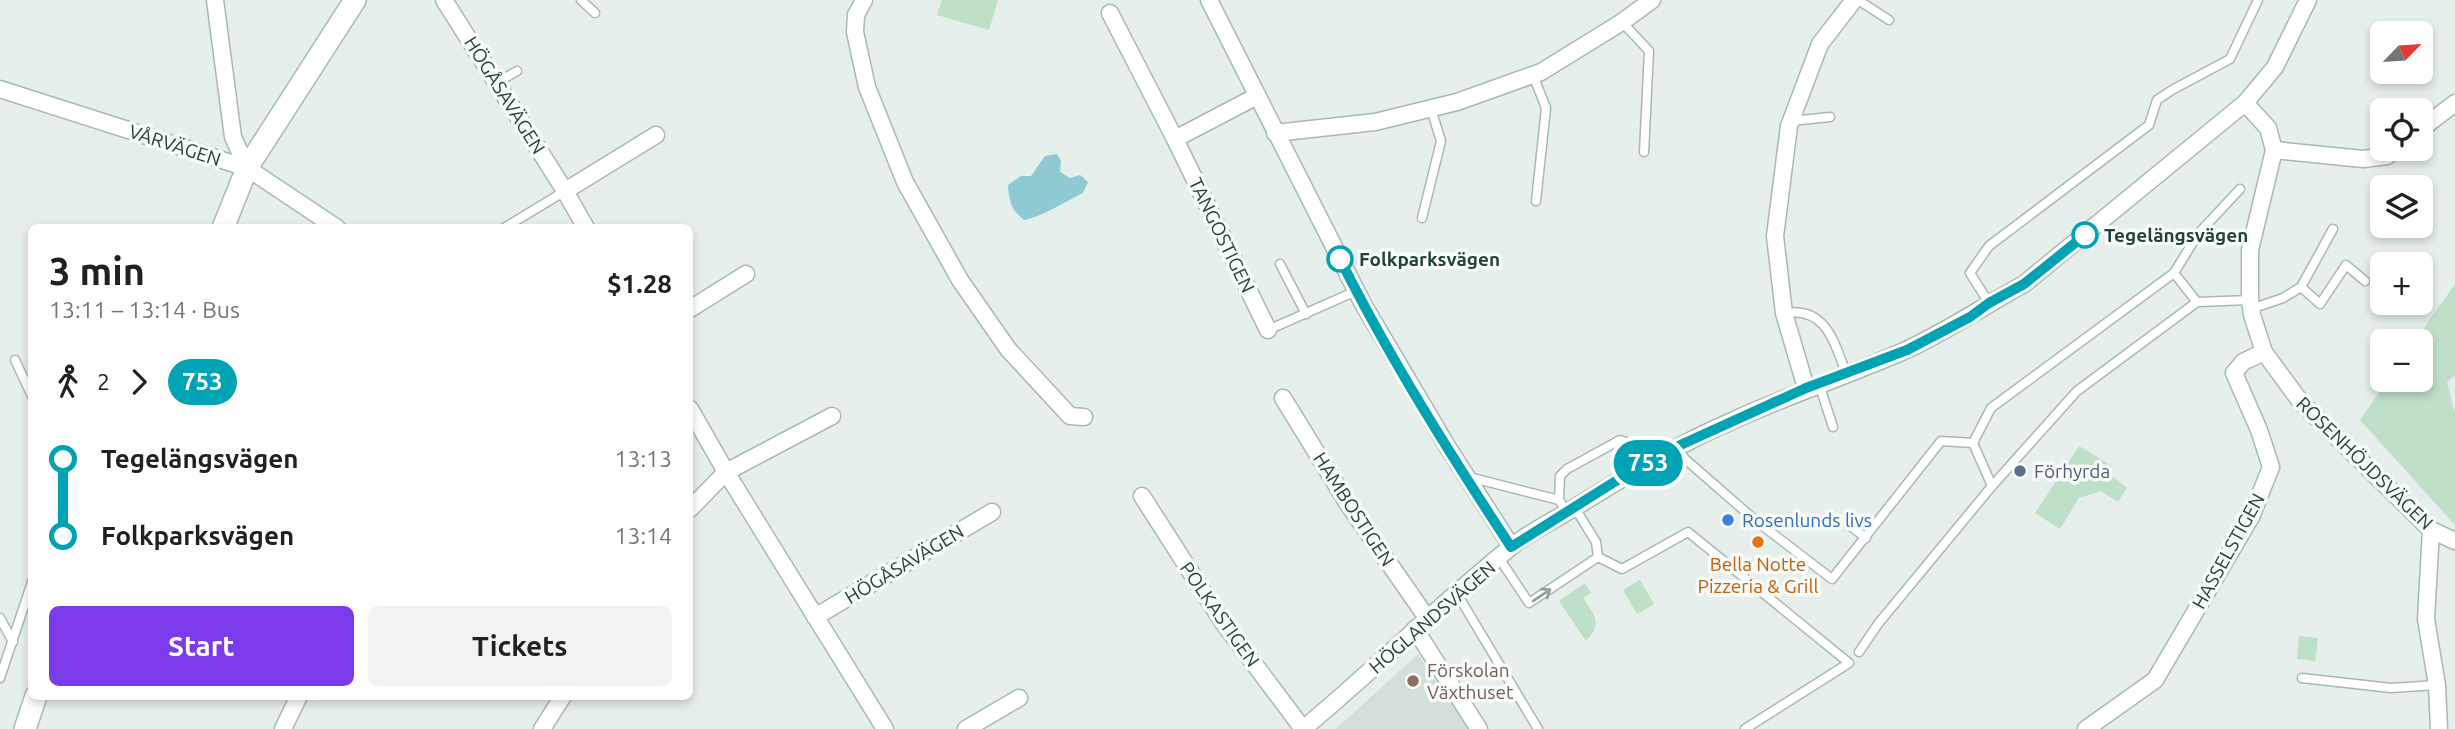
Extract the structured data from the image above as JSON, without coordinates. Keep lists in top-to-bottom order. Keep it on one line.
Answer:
{"streets":{"street":["HÖGÅSAVÄGEN","VÅRVÄGEN","TANGOSTIGEN","ROSENHÖJDSVÄGEN","HAMBOSTIGEN","HASSELSTIGEN","POLKASTIGEN","HÖGLANDSVÄGEN"]},"crossings":[["ROSENHÖJDSVÄGEN","HASSELSTIGEN"],["HAMBOSTIGEN","HÖGLANDSVÄGEN"],["POLKASTIGEN","HÖGLANDSVÄGEN"]],"places":["Tegelängsvägen","Folkparksvägen","Förhyrda","Rosenlunds livs","Bella Notte Pizzeria & Grill","Förskolan Växthuset"],"lines":["bus line 753"],"north":"top right","page":{"on_map":"753","map_buttons":["+","−"],"heading":["3 min","13:11 – 13:14 · Bus","$1.28"],"legs":["2","753"],"list":[{"name":"Tegelängsvägen","value":"13:13"},{"name":"Folkparksvägen","value":"13:14"}],"buttons":["Start","Tickets"]}}
